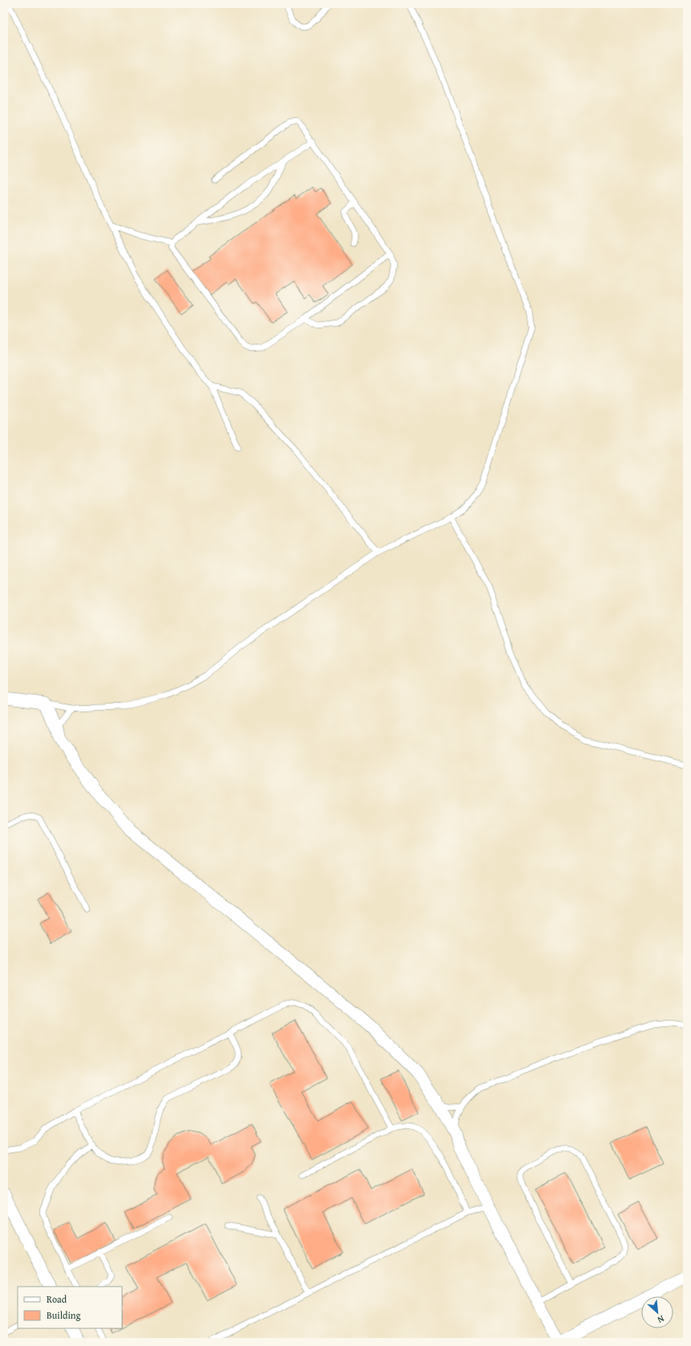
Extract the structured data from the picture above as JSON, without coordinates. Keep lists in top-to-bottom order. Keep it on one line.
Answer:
{"legend":["Road","Building"],"north":"bottom right"}
